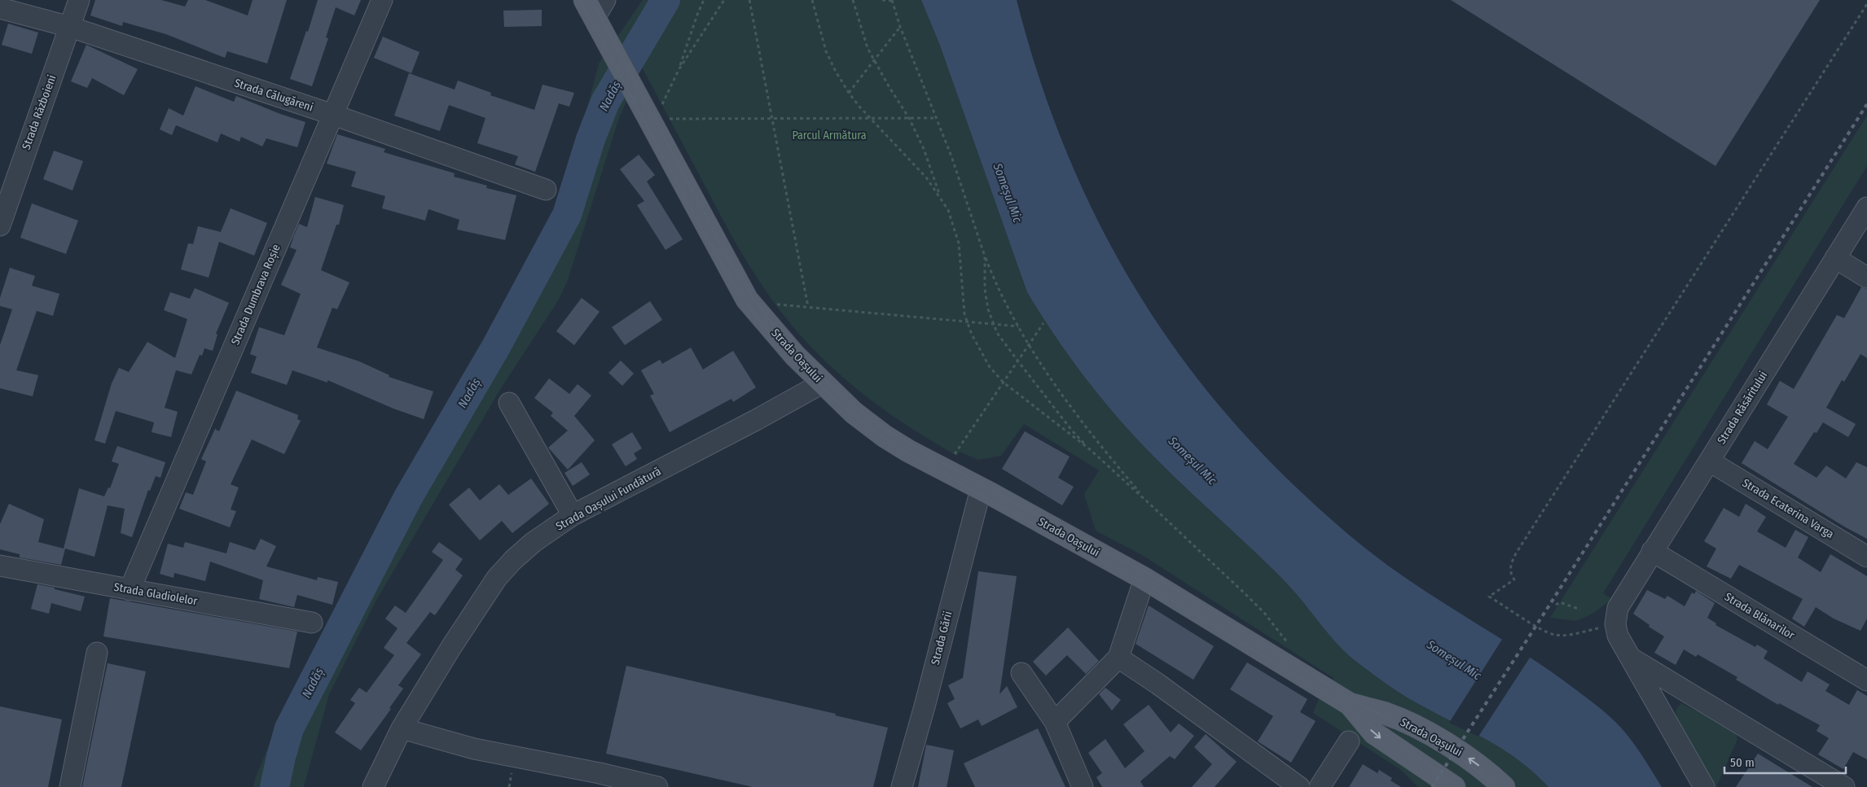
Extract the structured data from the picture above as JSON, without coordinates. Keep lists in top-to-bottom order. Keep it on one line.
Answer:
{"streets":{"main road":["Strada Oașului"],"street":["Strada Călugăreni","Strada Războieni","Strada Dumbrava Roșie","Strada Răsăritului","Strada Oașului Fundătură","Strada Ecaterina Varga","Strada Gladiolelor","Strada Blănarilor","Strada Gării"]},"crossings":[["Strada Călugăreni","Strada Războieni"],["Strada Călugăreni","Strada Dumbrava Roșie"],["Strada Dumbrava Roșie","Strada Gladiolelor"],["Strada Oașului","Strada Oașului Fundătură"],["Strada Oașului","Strada Gării"],["Strada Răsăritului","Strada Ecaterina Varga"],["Strada Răsăritului","Strada Blănarilor"]],"water":["Nadăș","Someșul Mic"],"parks":["Parcul Armătura"],"scale_bar":"50 m"}
